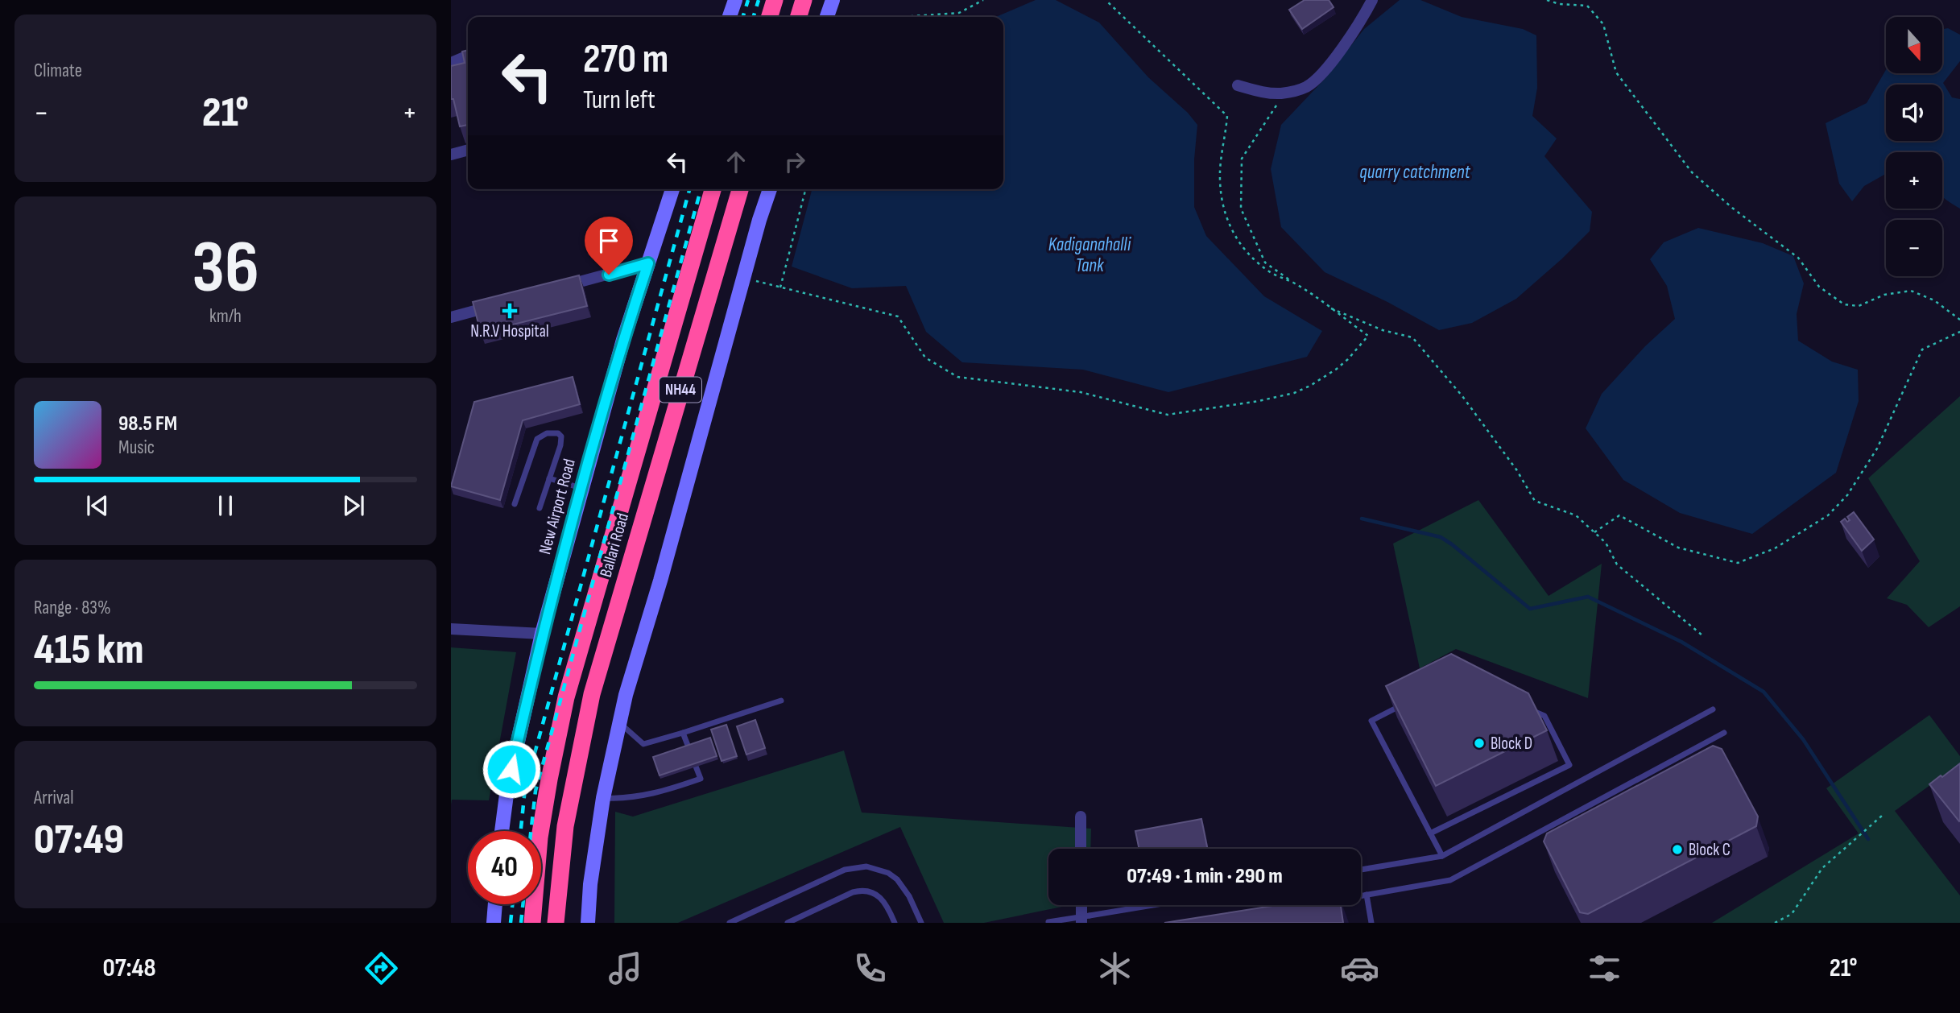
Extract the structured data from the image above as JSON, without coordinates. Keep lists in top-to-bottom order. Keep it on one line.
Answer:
{"streets":{"highway":["NH44","Ballari Road"],"street":["New Airport Road"]},"water":["quarry catchment","Kadiganahalli Tank"],"places":{"health":["N.R.V Hospital"],"other":["Block D","Block C"]},"north":"bottom","page":{"tile":["Climate",["36","km/h"],["Range · 83%","415 km"],["Arrival","07:49"]],"map_buttons":["+","−"],"turn":["270 m","Turn left"],"heat":["−","21°","+"],"song":["98.5 FM","Music"],"limit":"40","trip":"07:49 · 1 min · 290 m","tabs":["07:48","21°"]}}
